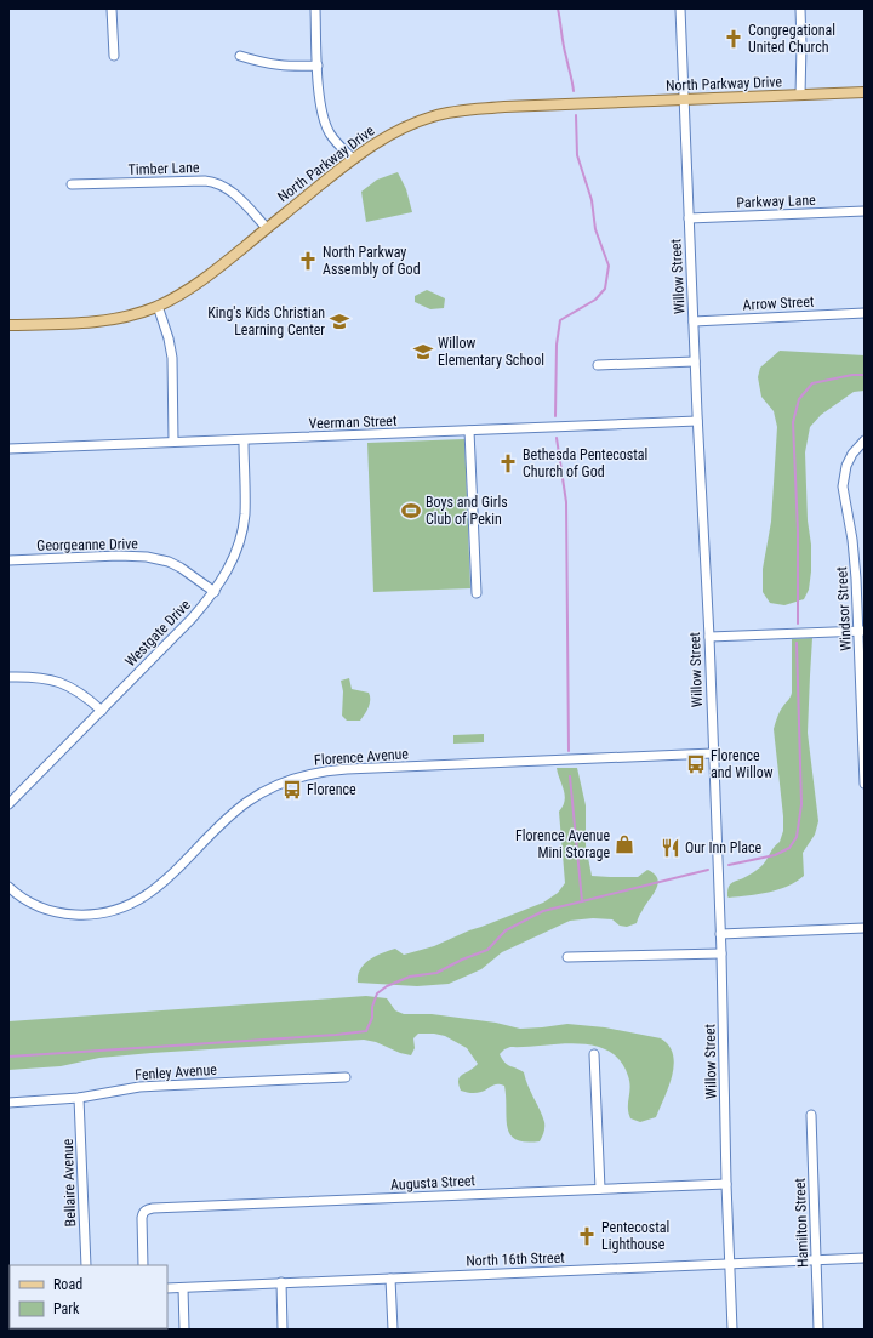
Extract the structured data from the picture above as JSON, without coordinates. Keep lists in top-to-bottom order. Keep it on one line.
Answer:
{"streets":{"main road":["North Parkway Drive"],"street":["Timber Lane","Parkway Lane","Willow Street","Arrow Street","Veerman Street","Georgeanne Drive","Windsor Street","Westgate Drive","Florence Avenue","Fenley Avenue","Bellaire Avenue","Augusta Street","Hamilton Street","North 16th Street"]},"crossings":[["North Parkway Drive","Timber Lane"],["North Parkway Drive","Willow Street"],["Parkway Lane","Willow Street"],["Willow Street","Arrow Street"],["Willow Street","Veerman Street"],["Willow Street","Florence Avenue"],["Willow Street","Augusta Street"],["Willow Street","North 16th Street"],["Veerman Street","Westgate Drive"],["Georgeanne Drive","Westgate Drive"],["Fenley Avenue","Bellaire Avenue"],["Hamilton Street","North 16th Street"]],"places":{"church":["Congregational United Church","North Parkway Assembly of God","Bethesda Pentecostal Church of God","Pentecostal Lighthouse"],"school or university":["King's Kids Christian Learning Center","Willow Elementary School"],"sports":["Boys and Girls Club of Pekin"],"bus stop":["Florence and Willow","Florence"],"shop":["Florence Avenue Mini Storage"],"restaurant":["Our Inn Place"]},"legend":["Road","Park"]}
